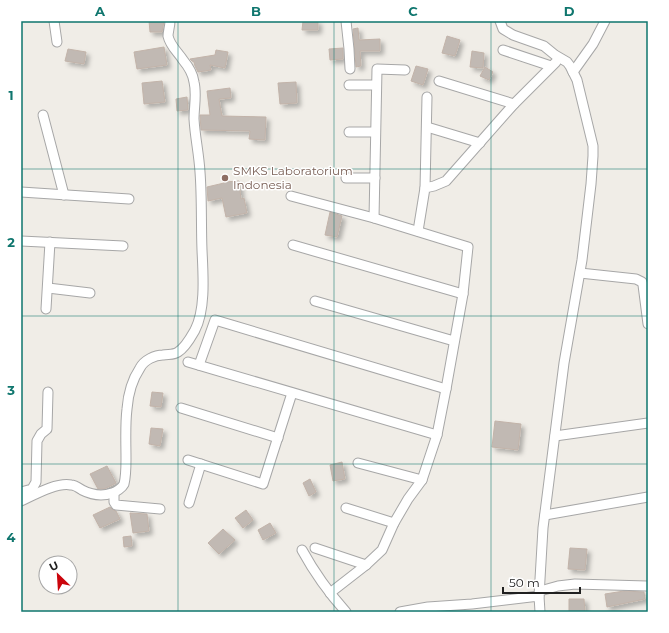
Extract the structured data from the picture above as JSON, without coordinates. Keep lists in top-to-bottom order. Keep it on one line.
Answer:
{"places":["SMKS Laboratorium Indonesia"],"scale_bar":"50 m","north":"top left","grid":{"columns":["A","B","C","D"],"rows":["1","2","3","4"]}}
